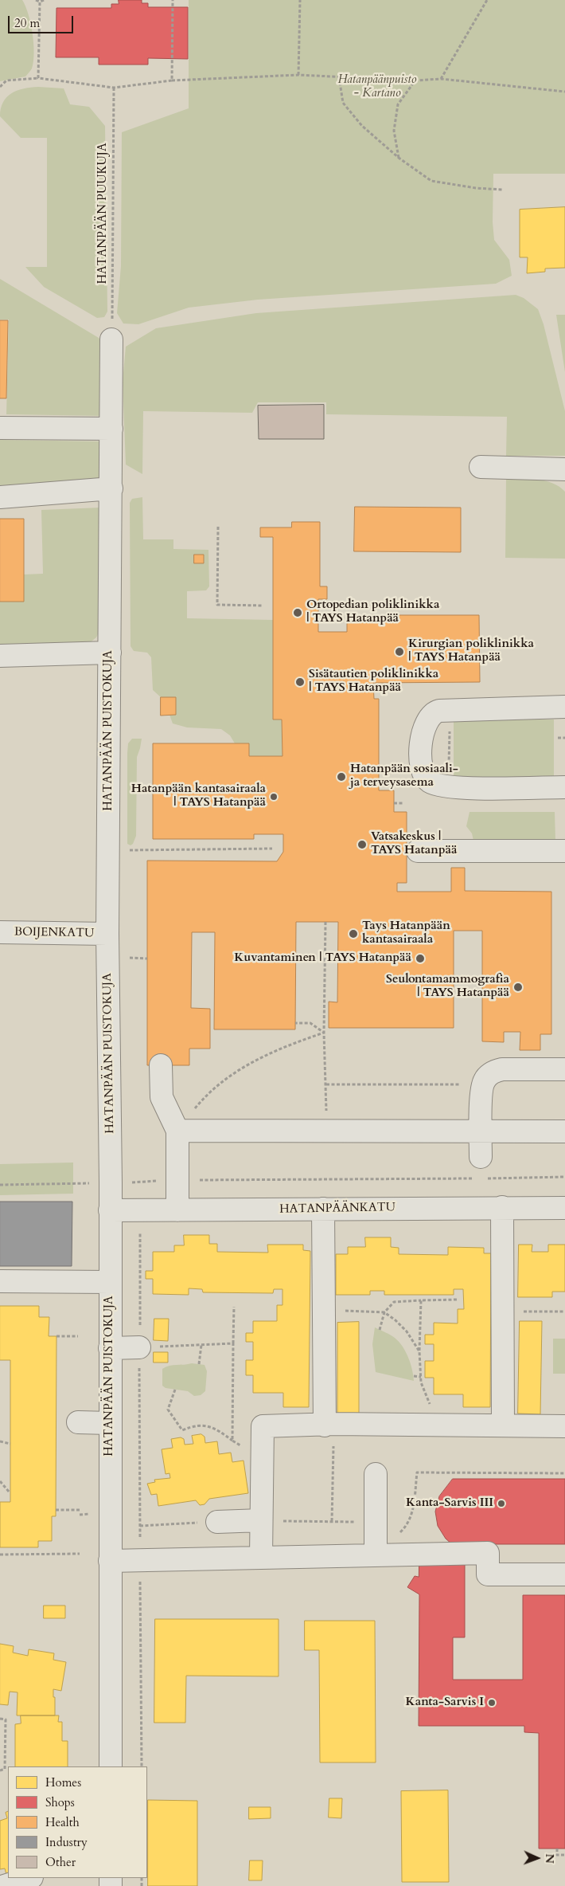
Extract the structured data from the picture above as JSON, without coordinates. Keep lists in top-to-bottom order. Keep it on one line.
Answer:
{"streets":{"street":["HATANPÄÄN PUISTOKUJA","BOIJENKATU","HATANPÄÄNKATU"],"path":["HATANPÄÄN PUUKUJA"]},"crossings":[["HATANPÄÄN PUUKUJA","HATANPÄÄN PUISTOKUJA"],["HATANPÄÄN PUISTOKUJA","BOIJENKATU"],["HATANPÄÄN PUISTOKUJA","HATANPÄÄNKATU"]],"parks":["Hatanpäänpuisto - Kartano"],"places":["Ortopedian poliklinikka | TAYS Hatanpää","Kirurgian poliklinikka | TAYS Hatanpää","Sisätautien poliklinikka | TAYS Hatanpää","Hatanpään sosiaali- ja terveysasema","Hatanpään kantasairaala | TAYS Hatanpää","Vatsakeskus | TAYS Hatanpää","Tays Hatanpään kantasairaala","Kuvantaminen | TAYS Hatanpää","Seulontamammografia | TAYS Hatanpää","Kanta-Sarvis III","Kanta-Sarvis I"],"legend":["Homes","Shops","Health","Industry","Other"],"scale_bar":"20 m","north":"right"}
